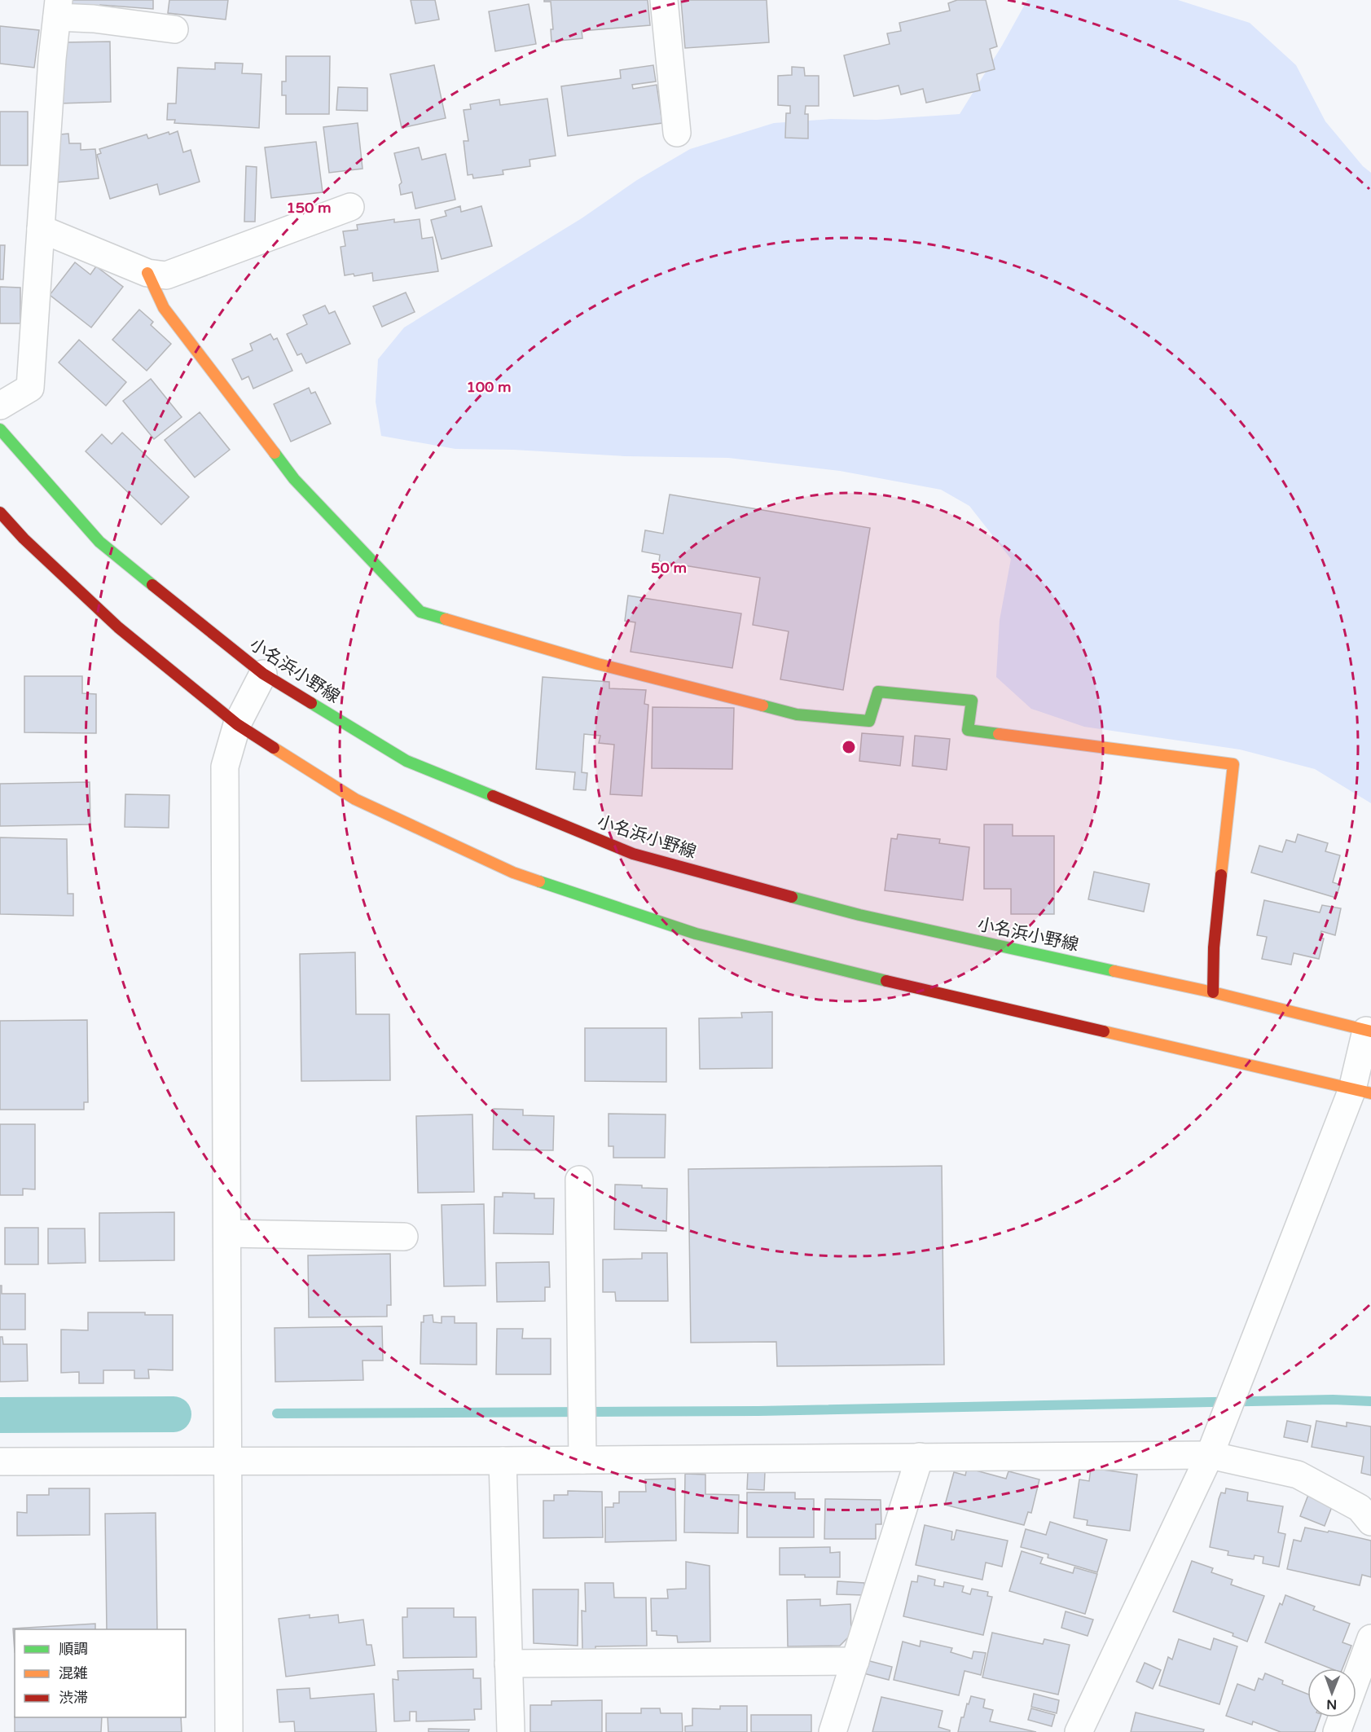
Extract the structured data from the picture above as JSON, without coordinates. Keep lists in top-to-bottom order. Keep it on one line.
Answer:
{"streets":{"main road":["小名浜小野線"]},"legend":["順調","混雑","渋滞"],"north":"bottom","rings":["150 m","100 m","50 m"]}
